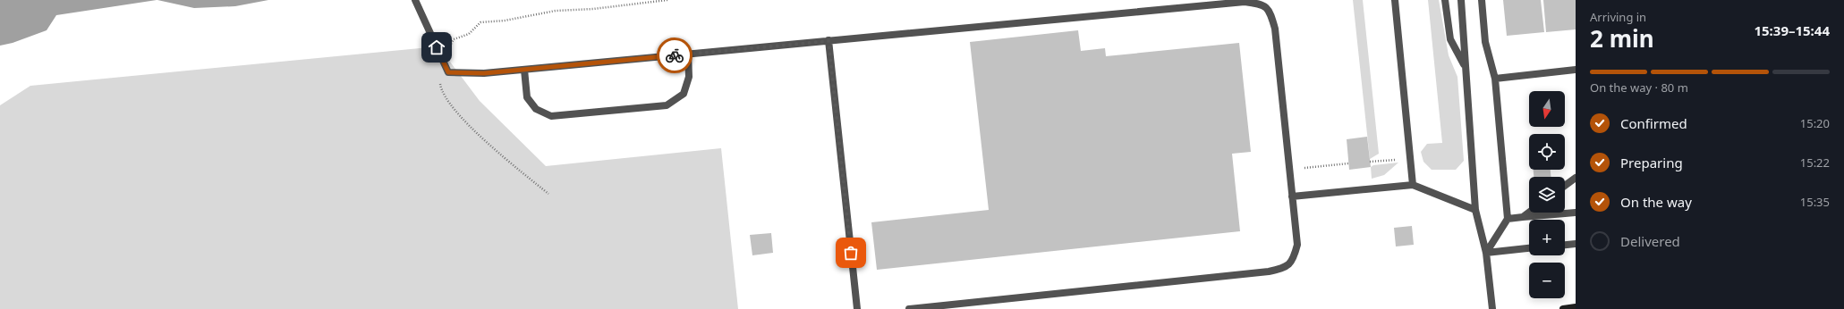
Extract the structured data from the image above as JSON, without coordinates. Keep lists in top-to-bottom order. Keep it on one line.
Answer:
{"north":"bottom","page":{"heading":["2 min","Arriving in","15:39–15:44"],"bar":"On the way · 80 m","map_buttons":["+","−"],"list":[["Confirmed","15:20"],["Preparing","15:22"],["On the way","15:35"],"Delivered"]}}
